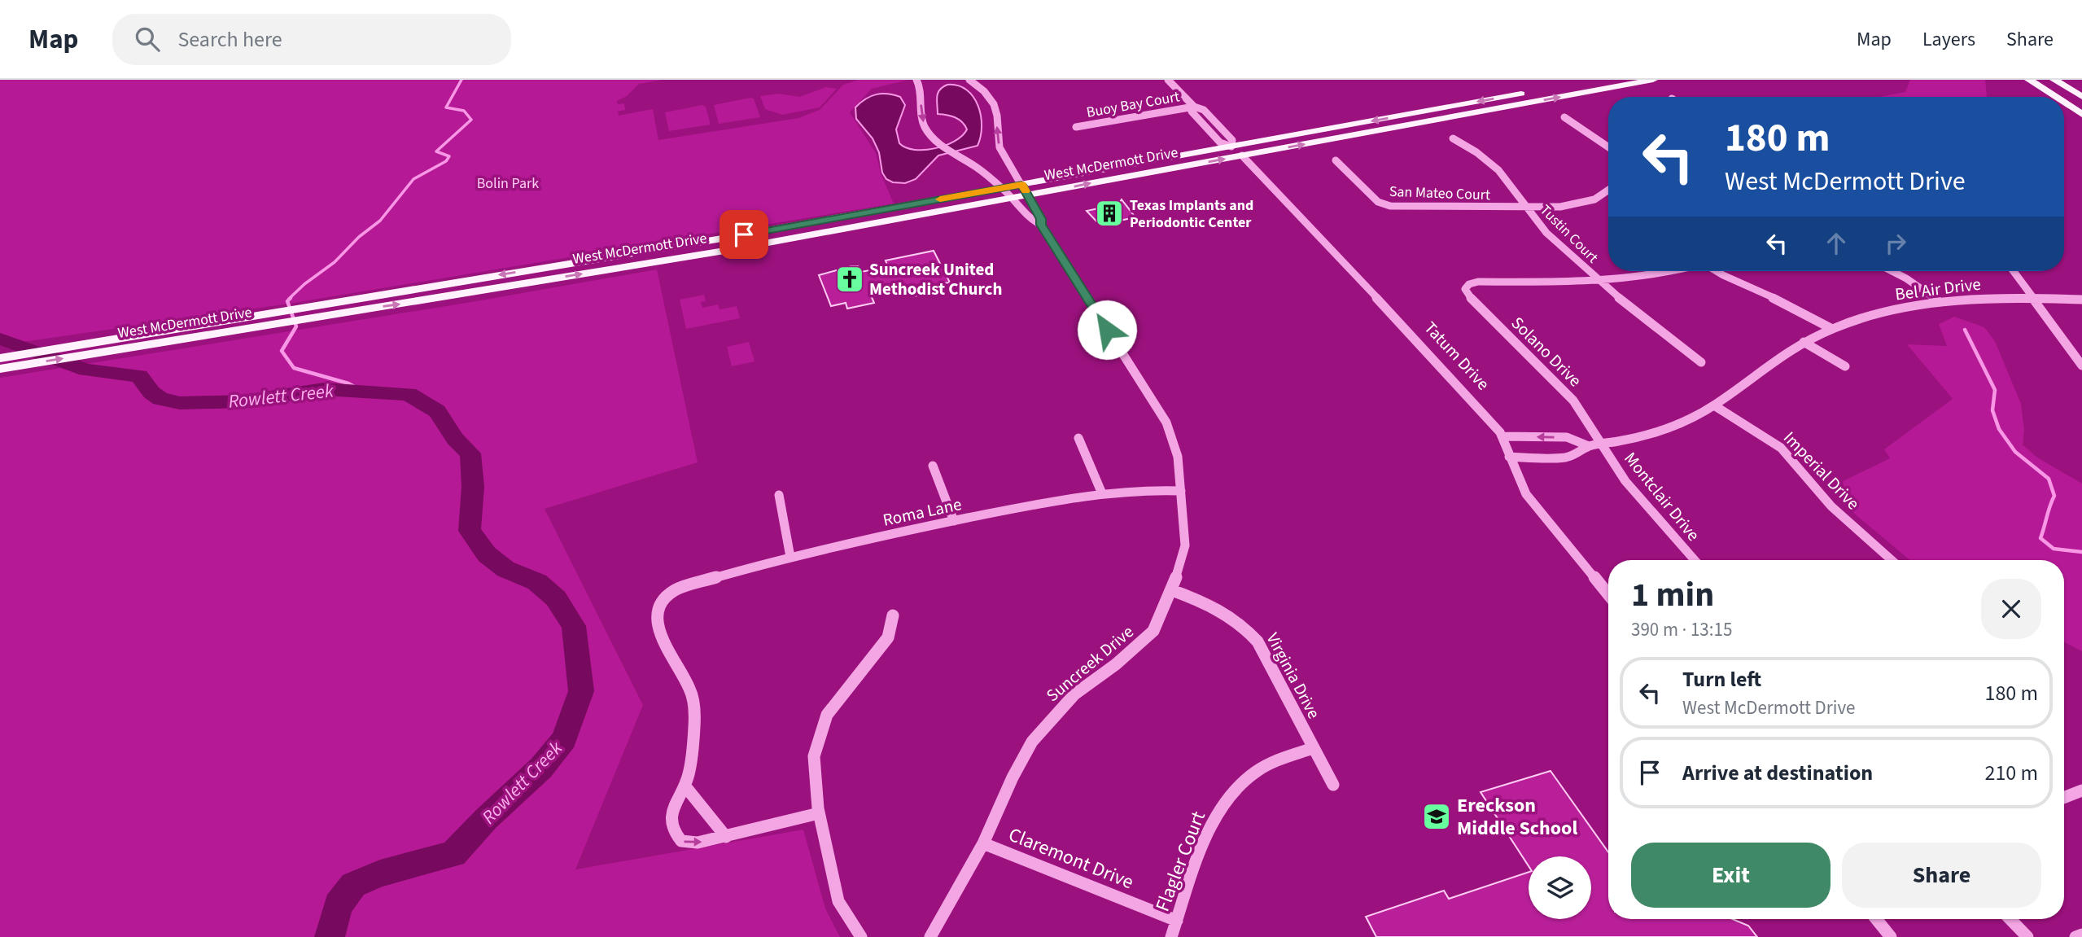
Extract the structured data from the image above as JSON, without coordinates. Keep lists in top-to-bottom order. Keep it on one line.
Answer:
{"streets":{"main road":["West McDermott Drive"],"street":["Buoy Bay Court","San Mateo Court","Tustin Court","Bel Air Drive","Solano Drive","Tatum Drive","Imperial Drive","Montclair Drive","Roma Lane","Suncreek Drive","Virginia Drive","Claremont Drive","Flagler Court"]},"crossings":[["West McDermott Drive","Tatum Drive"],["West McDermott Drive","Suncreek Drive"],["San Mateo Court","Tustin Court"],["Tustin Court","Solano Drive"],["Bel Air Drive","Solano Drive"],["Bel Air Drive","Tatum Drive"],["Bel Air Drive","Imperial Drive"],["Bel Air Drive","Montclair Drive"],["Solano Drive","Montclair Drive"],["Roma Lane","Suncreek Drive"],["Suncreek Drive","Virginia Drive"],["Suncreek Drive","Claremont Drive"],["Virginia Drive","Flagler Court"],["Claremont Drive","Flagler Court"]],"water":["Rowlett Creek"],"parks":["Bolin Park"],"places":{"building":["Texas Implants and Periodontic Center"],"church":["Suncreek United Methodist Church"],"school or university":["Ereckson Middle School"]},"page":{"header":"Map","search":"Search here","nav":["Map","Layers","Share"],"turn":["180 m","West McDermott Drive"],"heading":["1 min","390 m · 13:15"],"list":[{"name":"Turn left","note":"West McDermott Drive","value":"180 m"},{"name":"Arrive at destination","value":"210 m"}],"buttons":["Exit","Share"]}}
